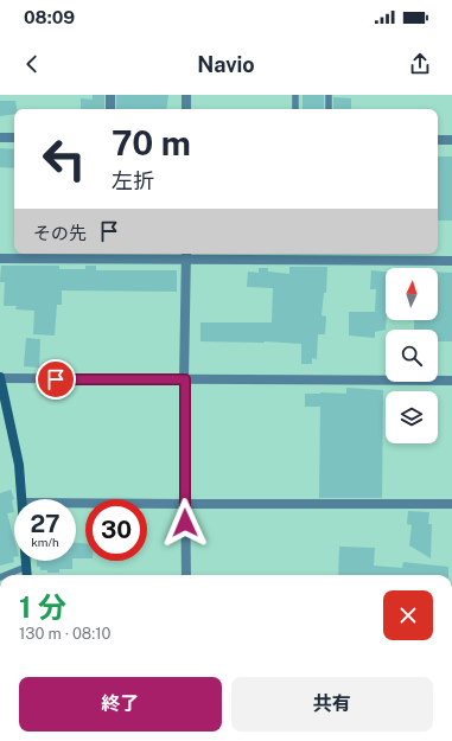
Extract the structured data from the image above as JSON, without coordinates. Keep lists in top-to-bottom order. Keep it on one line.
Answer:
{"north":"top","page":{"status":"08:09","header":"Navio","turn":["70 m","左折"],"then":"その先","speed":"27 km/h","limit":"30","heading":["1 分","130 m · 08:10"],"buttons":["終了","共有"]}}
